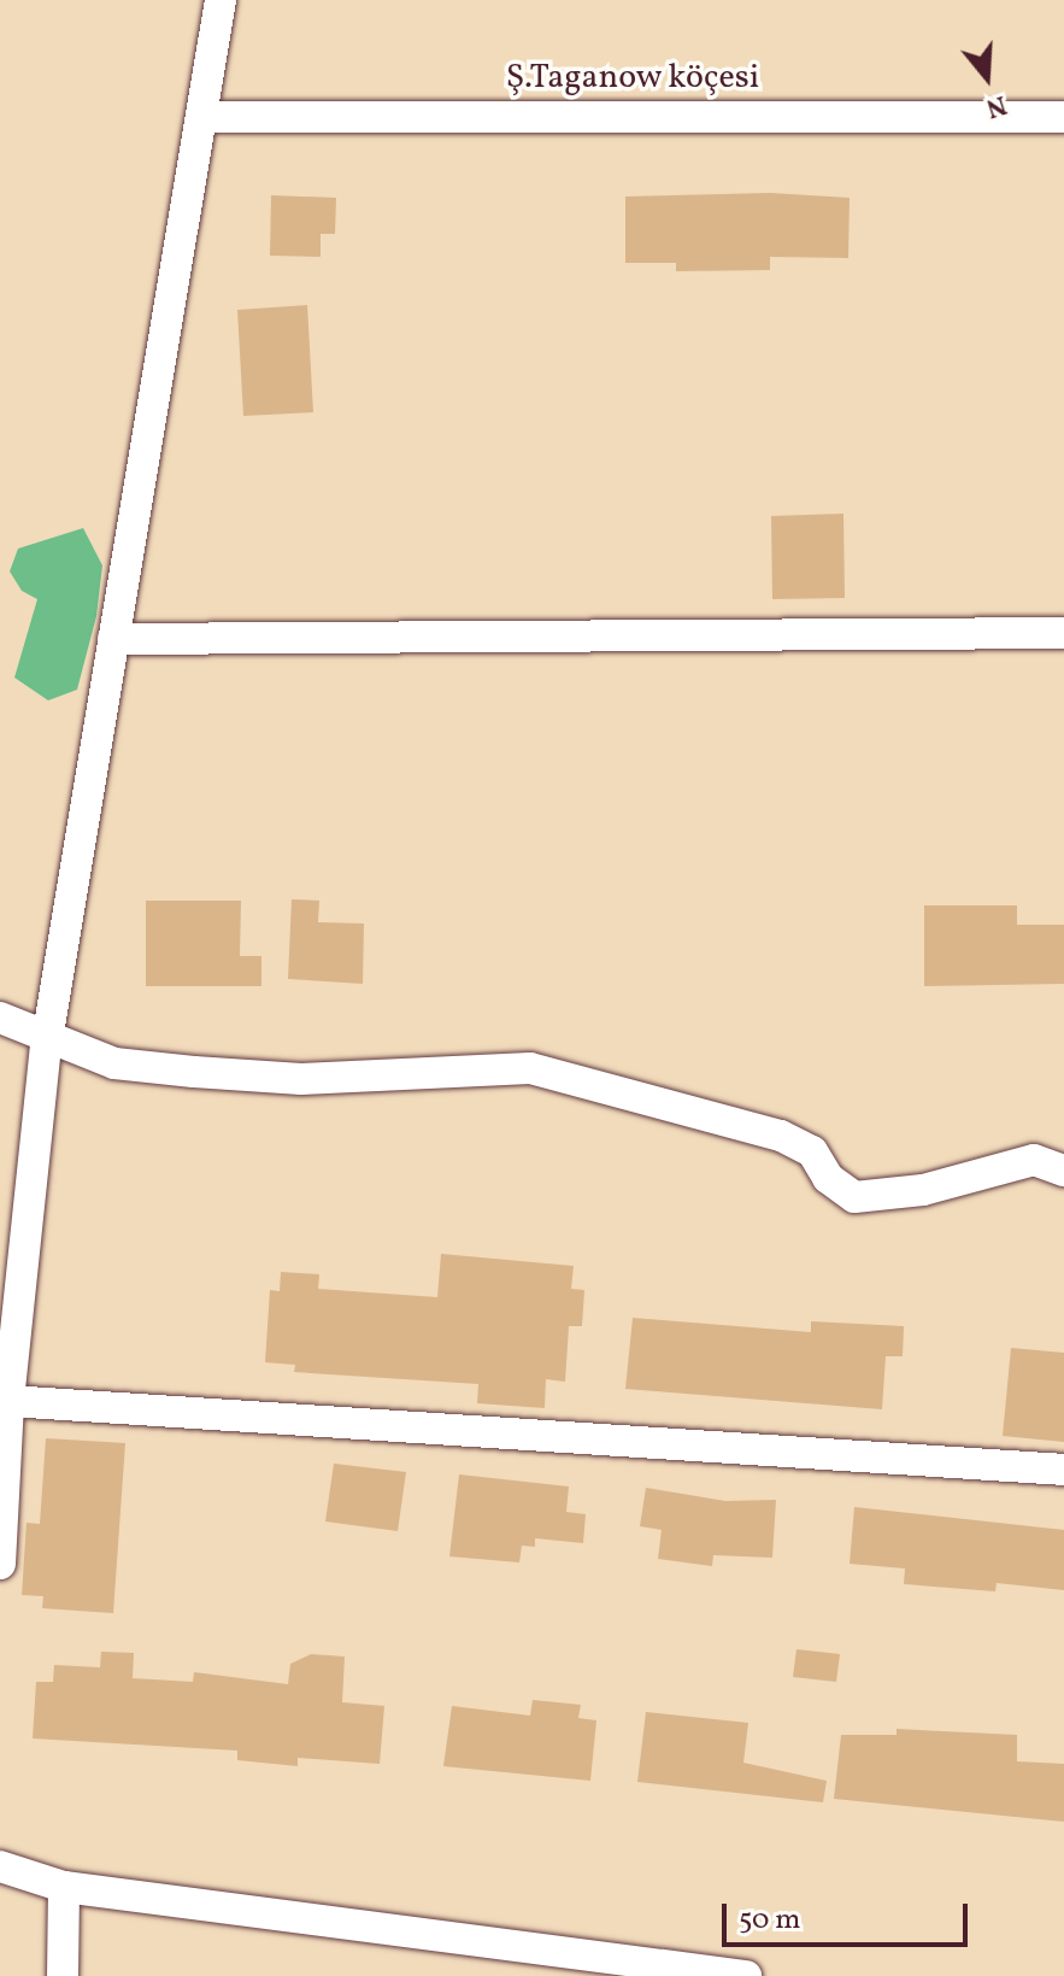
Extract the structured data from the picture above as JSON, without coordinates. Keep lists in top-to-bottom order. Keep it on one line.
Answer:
{"streets":{"street":["Ş.Taganow köçesi"]},"scale_bar":"50 m","north":"bottom"}
